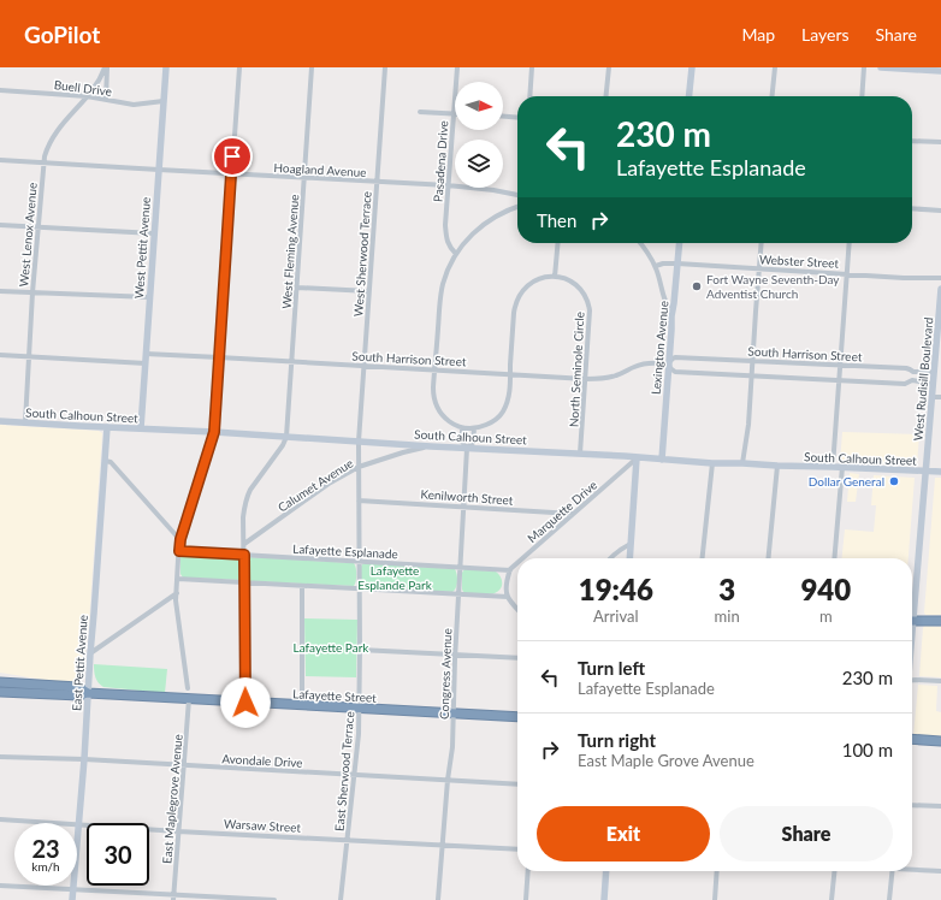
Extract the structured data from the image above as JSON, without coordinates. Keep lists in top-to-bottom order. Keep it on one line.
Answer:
{"streets":{"highway":["Lafayette Street"],"street":["Buell Drive","Pasadena Drive","Hoagland Avenue","West Lenox Avenue","West Pettit Avenue","West Fleming Avenue","West Sherwood Terrace","Webster Street","Lexington Avenue","South Harrison Street","North Seminole Circle","West Rudisill Boulevard","South Calhoun Street","Calumet Avenue","Kenilworth Street","Marquette Drive","Lafayette Esplanade","East Pettit Avenue","Congress Avenue","Avondale Drive","East Sherwood Terrace","East Maplegrove Avenue","Warsaw Street"]},"crossings":[["Buell Drive","West Lenox Avenue"],["Buell Drive","West Pettit Avenue"],["Pasadena Drive","Hoagland Avenue"],["Hoagland Avenue","West Lenox Avenue"],["Hoagland Avenue","West Pettit Avenue"],["Hoagland Avenue","West Fleming Avenue"],["Hoagland Avenue","West Sherwood Terrace"],["West Lenox Avenue","South Calhoun Street"],["West Pettit Avenue","South Harrison Street"],["West Pettit Avenue","South Calhoun Street"],["West Fleming Avenue","South Harrison Street"],["West Fleming Avenue","South Calhoun Street"],["West Sherwood Terrace","South Harrison Street"],["West Sherwood Terrace","South Calhoun Street"],["West Sherwood Terrace","East Sherwood Terrace"],["Webster Street","Lexington Avenue"],["Lexington Avenue","South Harrison Street"],["Lexington Avenue","South Calhoun Street"],["South Harrison Street","North Seminole Circle"],["South Harrison Street","West Rudisill Boulevard"],["North Seminole Circle","South Calhoun Street"],["West Rudisill Boulevard","South Calhoun Street"],["South Calhoun Street","Calumet Avenue"],["South Calhoun Street","Marquette Drive"],["South Calhoun Street","East Pettit Avenue"],["South Calhoun Street","Congress Avenue"],["South Calhoun Street","East Sherwood Terrace"],["Calumet Avenue","East Sherwood Terrace"],["Kenilworth Street","Marquette Drive"],["Kenilworth Street","Congress Avenue"],["Kenilworth Street","East Sherwood Terrace"],["Marquette Drive","Lafayette Esplanade"],["Lafayette Esplanade","Congress Avenue"],["Lafayette Esplanade","East Sherwood Terrace"],["East Pettit Avenue","Lafayette Street"],["East Pettit Avenue","Avondale Drive"],["East Pettit Avenue","Warsaw Street"],["Congress Avenue","Lafayette Street"],["Congress Avenue","Avondale Drive"],["Congress Avenue","Warsaw Street"],["Lafayette Street","East Sherwood Terrace"],["Lafayette Street","East Maplegrove Avenue"],["Avondale Drive","East Sherwood Terrace"],["Avondale Drive","East Maplegrove Avenue"],["East Sherwood Terrace","Warsaw Street"],["East Maplegrove Avenue","Warsaw Street"]],"parks":["Lafayette Esplande Park","Lafayette Park"],"places":["Fort Wayne Seventh-Day Adventist Church","Dollar General"],"north":"right","page":{"header":"GoPilot","nav":["Map","Layers","Share"],"turn":["230 m","Lafayette Esplanade"],"then":"Then","eta":["19:46","Arrival","3","min","940","m"],"list":[{"name":"Turn left","note":"Lafayette Esplanade","value":"230 m"},{"name":"Turn right","note":"East Maple Grove Avenue","value":"100 m"}],"buttons":["Exit","Share"],"speed":"23 km/h","limit":"30"}}
